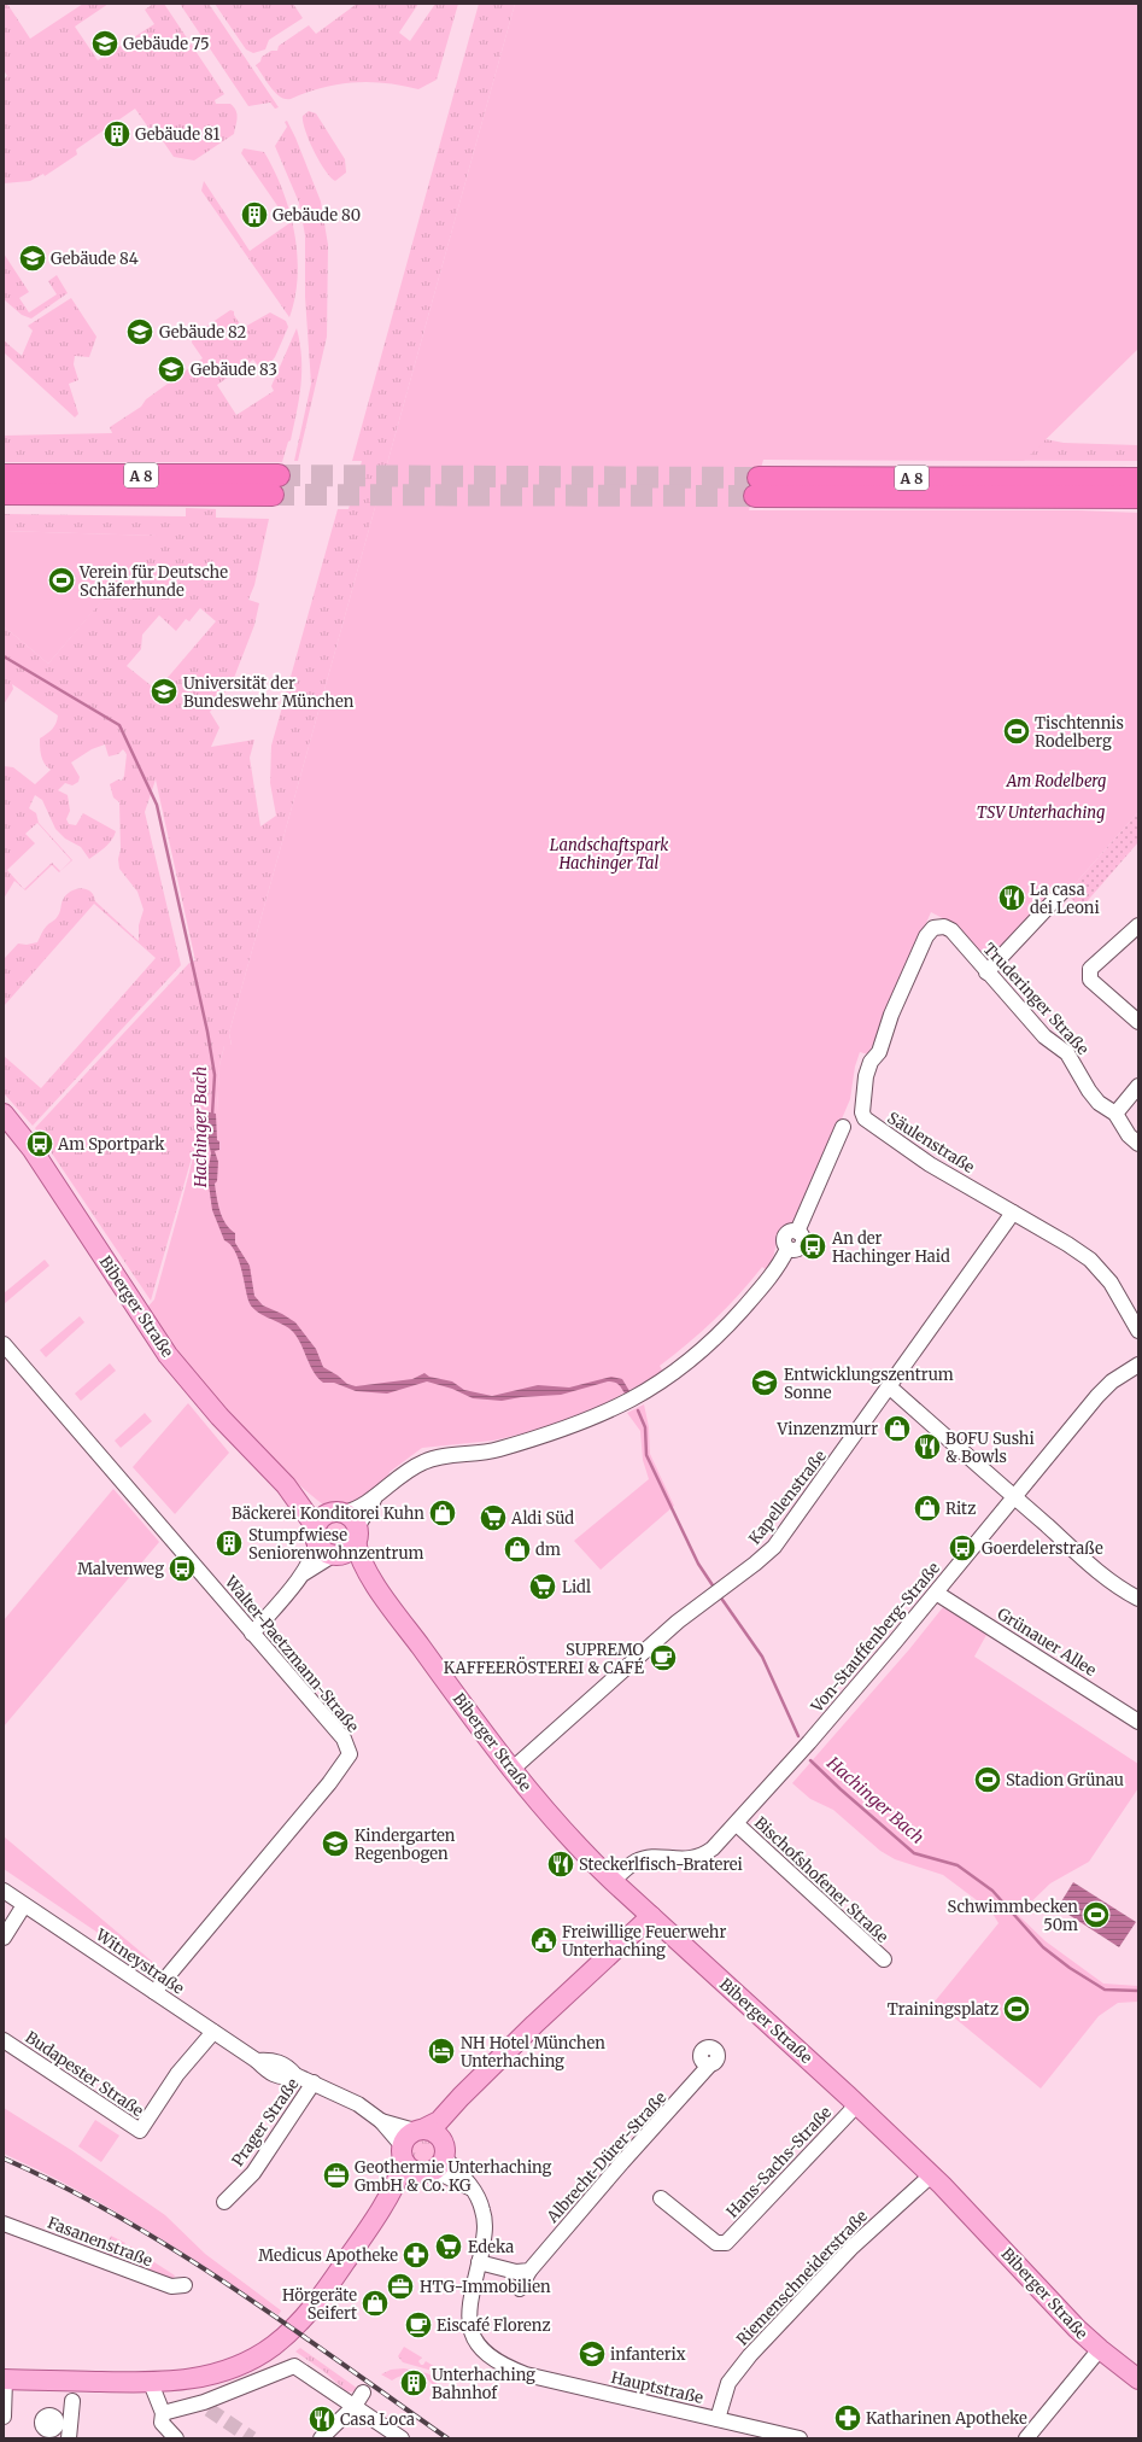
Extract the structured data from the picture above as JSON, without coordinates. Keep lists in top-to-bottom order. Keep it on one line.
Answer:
{"streets":{"highway":["A 8"],"main road":["Biberger Straße"],"street":["Truderinger Straße","Säulenstraße","Kapellenstraße","Von-Stauffenberg-Straße","Grünauer Allee","Walter-Paetzmann-Straße","Bischofshofener Straße","Witneystraße","Budapester Straße","Prager Straße","Albrecht-Dürer-Straße","Hans-Sachs-Straße","Fasanenstraße","Riemenschneiderstraße","Hauptstraße"]},"crossings":[["Truderinger Straße","Säulenstraße"],["Säulenstraße","Kapellenstraße"],["Biberger Straße","Kapellenstraße"],["Biberger Straße","Von-Stauffenberg-Straße"],["Biberger Straße","Hans-Sachs-Straße"],["Biberger Straße","Riemenschneiderstraße"],["Von-Stauffenberg-Straße","Grünauer Allee"],["Von-Stauffenberg-Straße","Bischofshofener Straße"],["Walter-Paetzmann-Straße","Witneystraße"],["Witneystraße","Budapester Straße"],["Witneystraße","Prager Straße"],["Witneystraße","Hauptstraße"],["Albrecht-Dürer-Straße","Hauptstraße"],["Riemenschneiderstraße","Hauptstraße"]],"water":["Hachinger Bach"],"parks":["Am Rodelberg","TSV Unterhaching","Landschaftspark Hachinger Tal"],"places":{"school or university":["Gebäude 75","Gebäude 84","Gebäude 82","Gebäude 83","Universität der Bundeswehr München","Entwicklungszentrum Sonne","Kindergarten Regenbogen","infanterix"],"building":["Gebäude 81","Gebäude 80","Stumpfwiese Seniorenwohnzentrum","Unterhaching Bahnhof"],"sports":["Verein für Deutsche Schäferhunde","Tischtennis Rodelberg","Stadion Grünau","Schwimmbecken 50m","Trainingsplatz"],"restaurant":["La casa dei Leoni","BOFU Sushi & Bowls","Steckerlfisch-Braterei","Casa Loca"],"bus stop":["Am Sportpark","An der Hachinger Haid","Goerdelerstraße","Malvenweg"],"shop":["Vinzenzmurr","Ritz","Bäckerei Konditorei Kuhn","dm","Hörgeräte Seifert"],"supermarket":["Aldi Süd","Lidl","Edeka"],"cafe":["SUPREMO KAFFEERÖSTEREI & CAFÉ","Eiscafé Florenz"],"public building":["Freiwillige Feuerwehr Unterhaching"],"hotel":["NH Hotel München Unterhaching"],"office":["Geothermie Unterhaching GmbH & Co. KG","HTG-Immobilien"],"pharmacy":["Medicus Apotheke","Katharinen Apotheke"]}}
